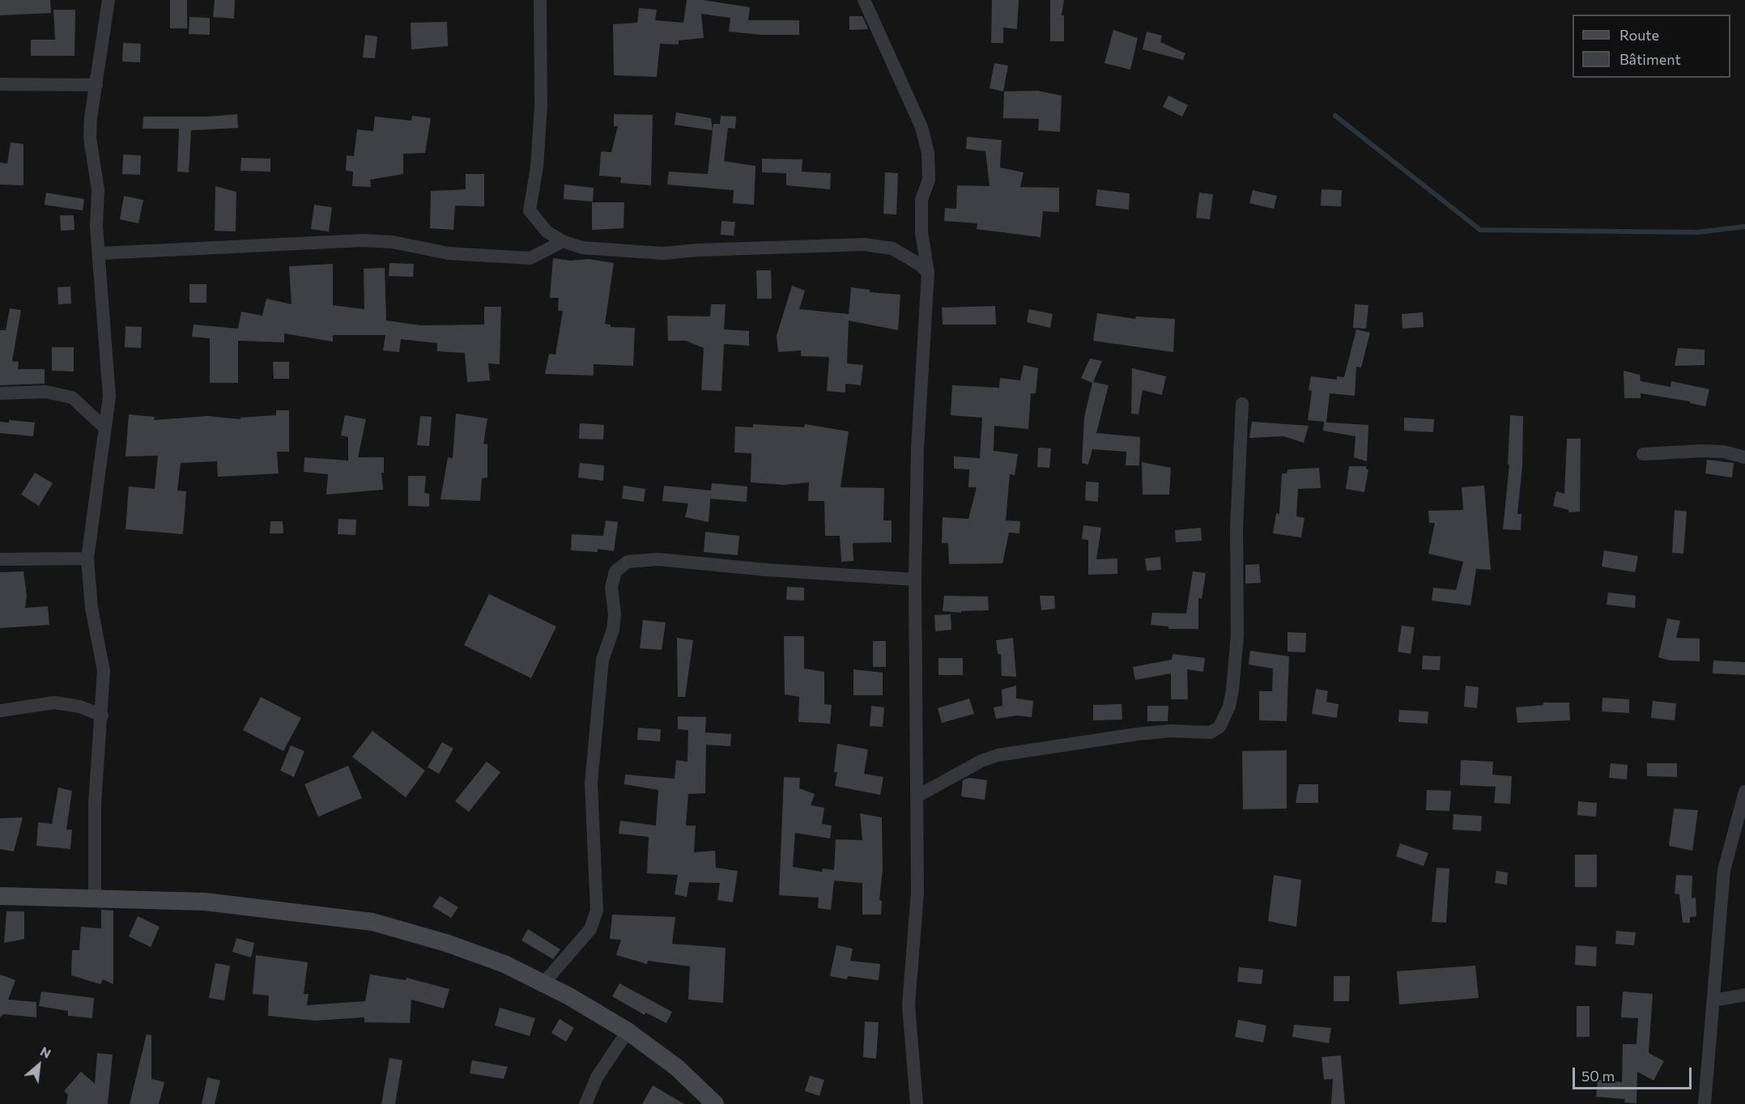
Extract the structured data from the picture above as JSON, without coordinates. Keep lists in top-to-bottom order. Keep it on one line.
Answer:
{"legend":["Route","Bâtiment"],"scale_bar":"50 m","north":"top right"}
